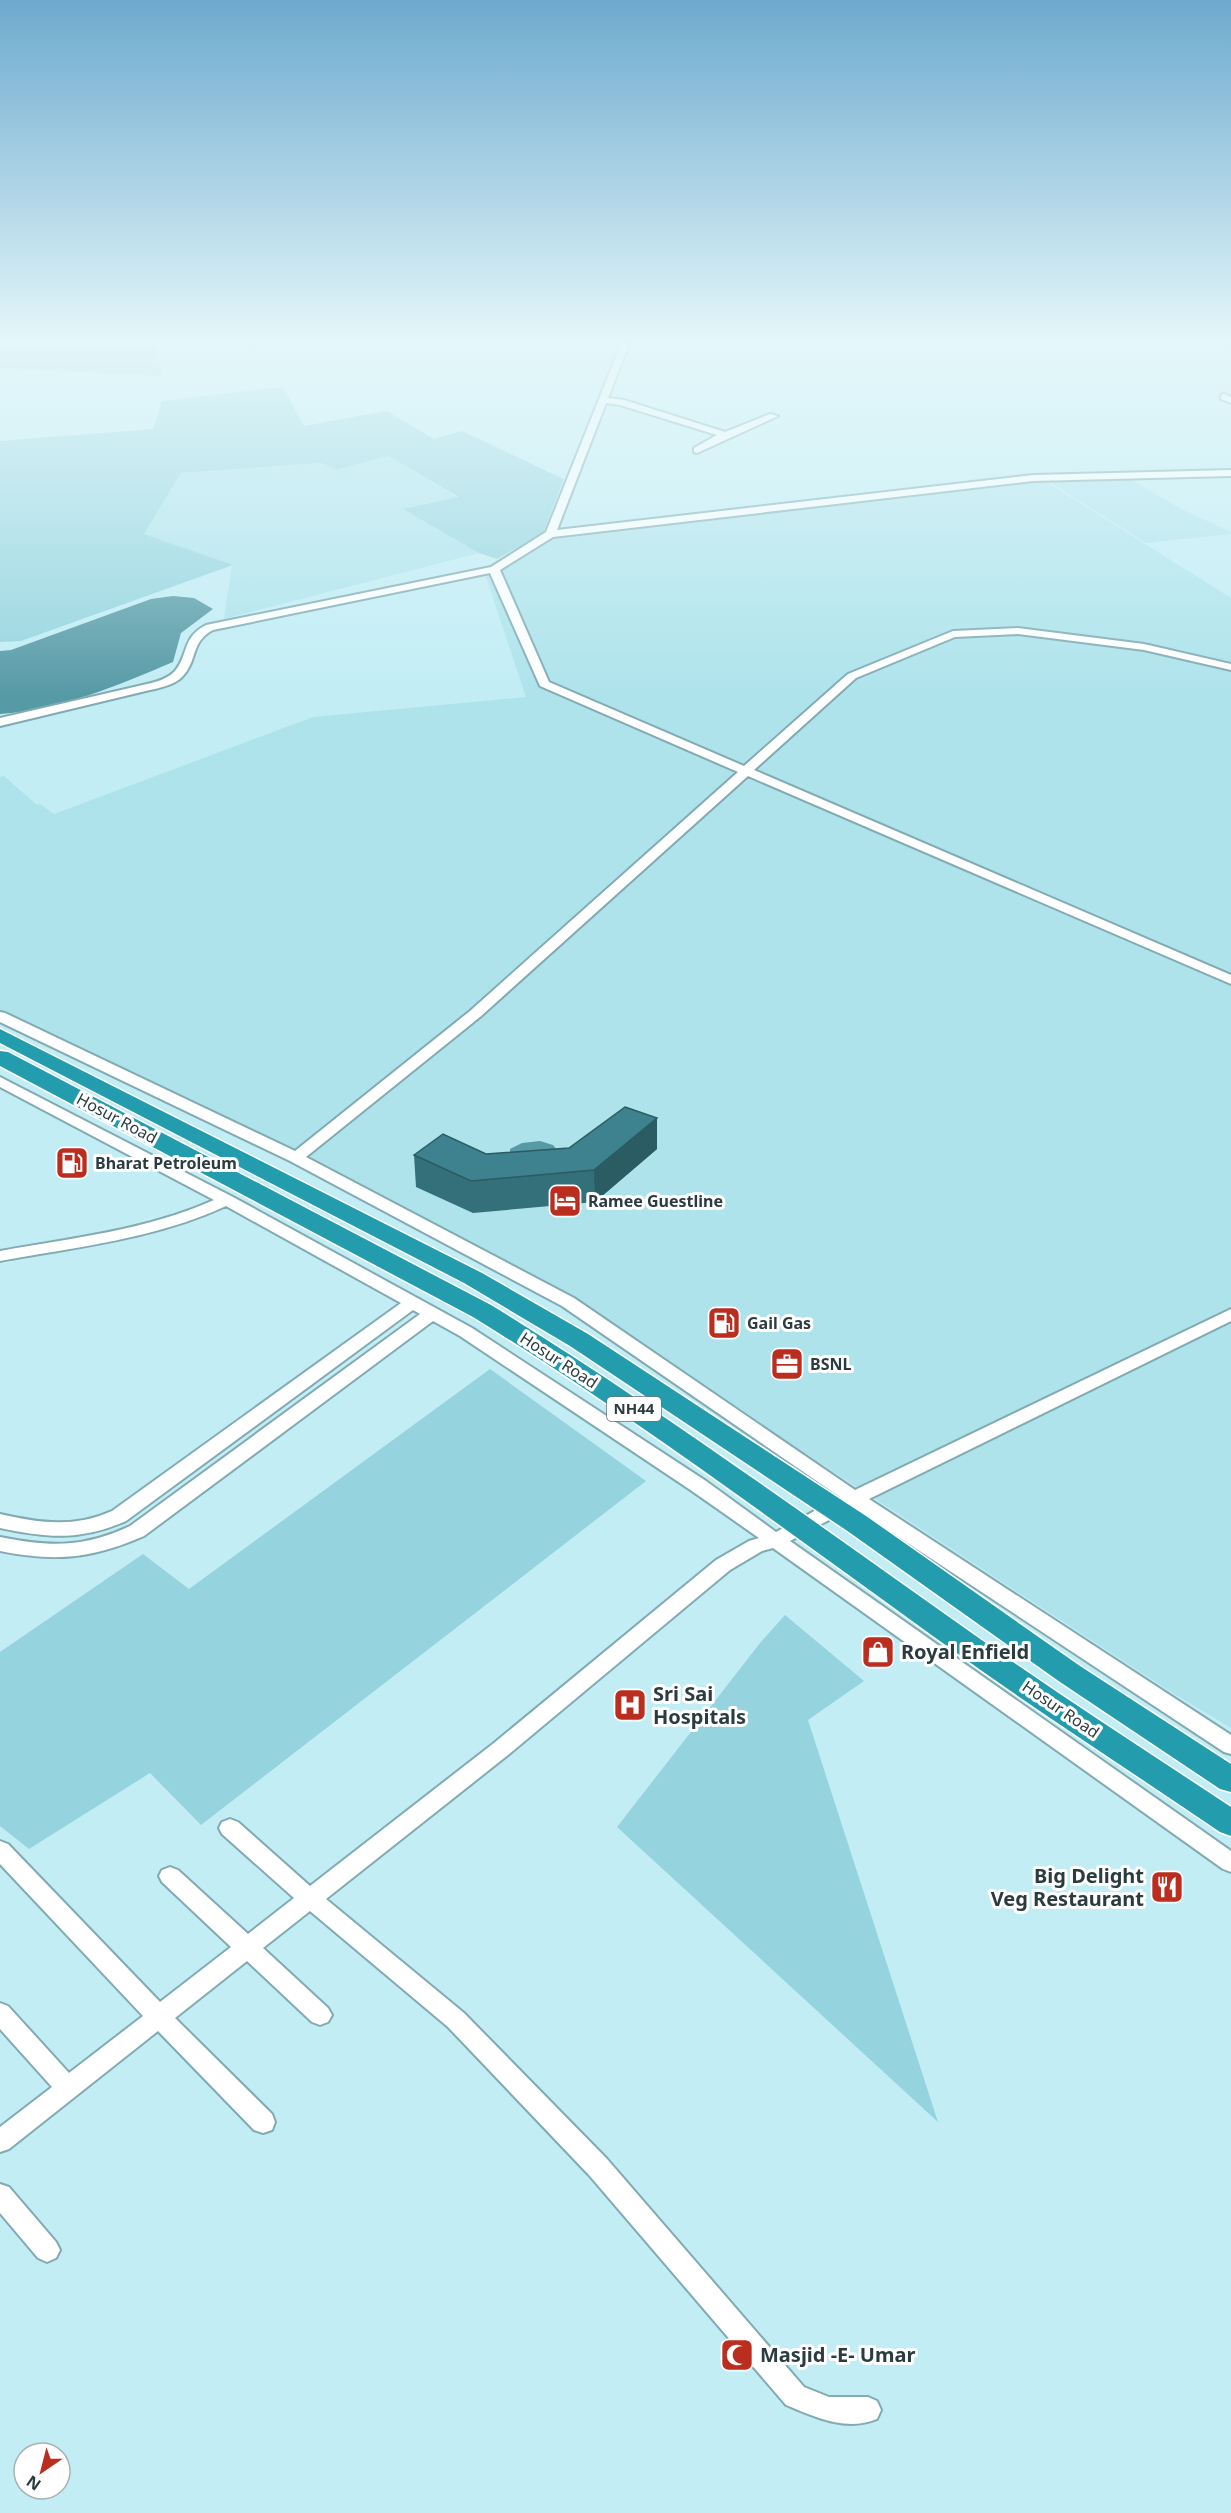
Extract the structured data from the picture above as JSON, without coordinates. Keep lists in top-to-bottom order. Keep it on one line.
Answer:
{"streets":{"highway":["Hosur Road","NH44"]},"places":{"fuel station":["Bharat Petroleum","Gail Gas"],"hotel":["Ramee Guestline"],"office":["BSNL"],"shop":["Royal Enfield"],"hospital":["Sri Sai Hospitals"],"restaurant":["Big Delight Veg Restaurant"],"mosque":["Masjid -E- Umar"]},"north":"bottom left"}
